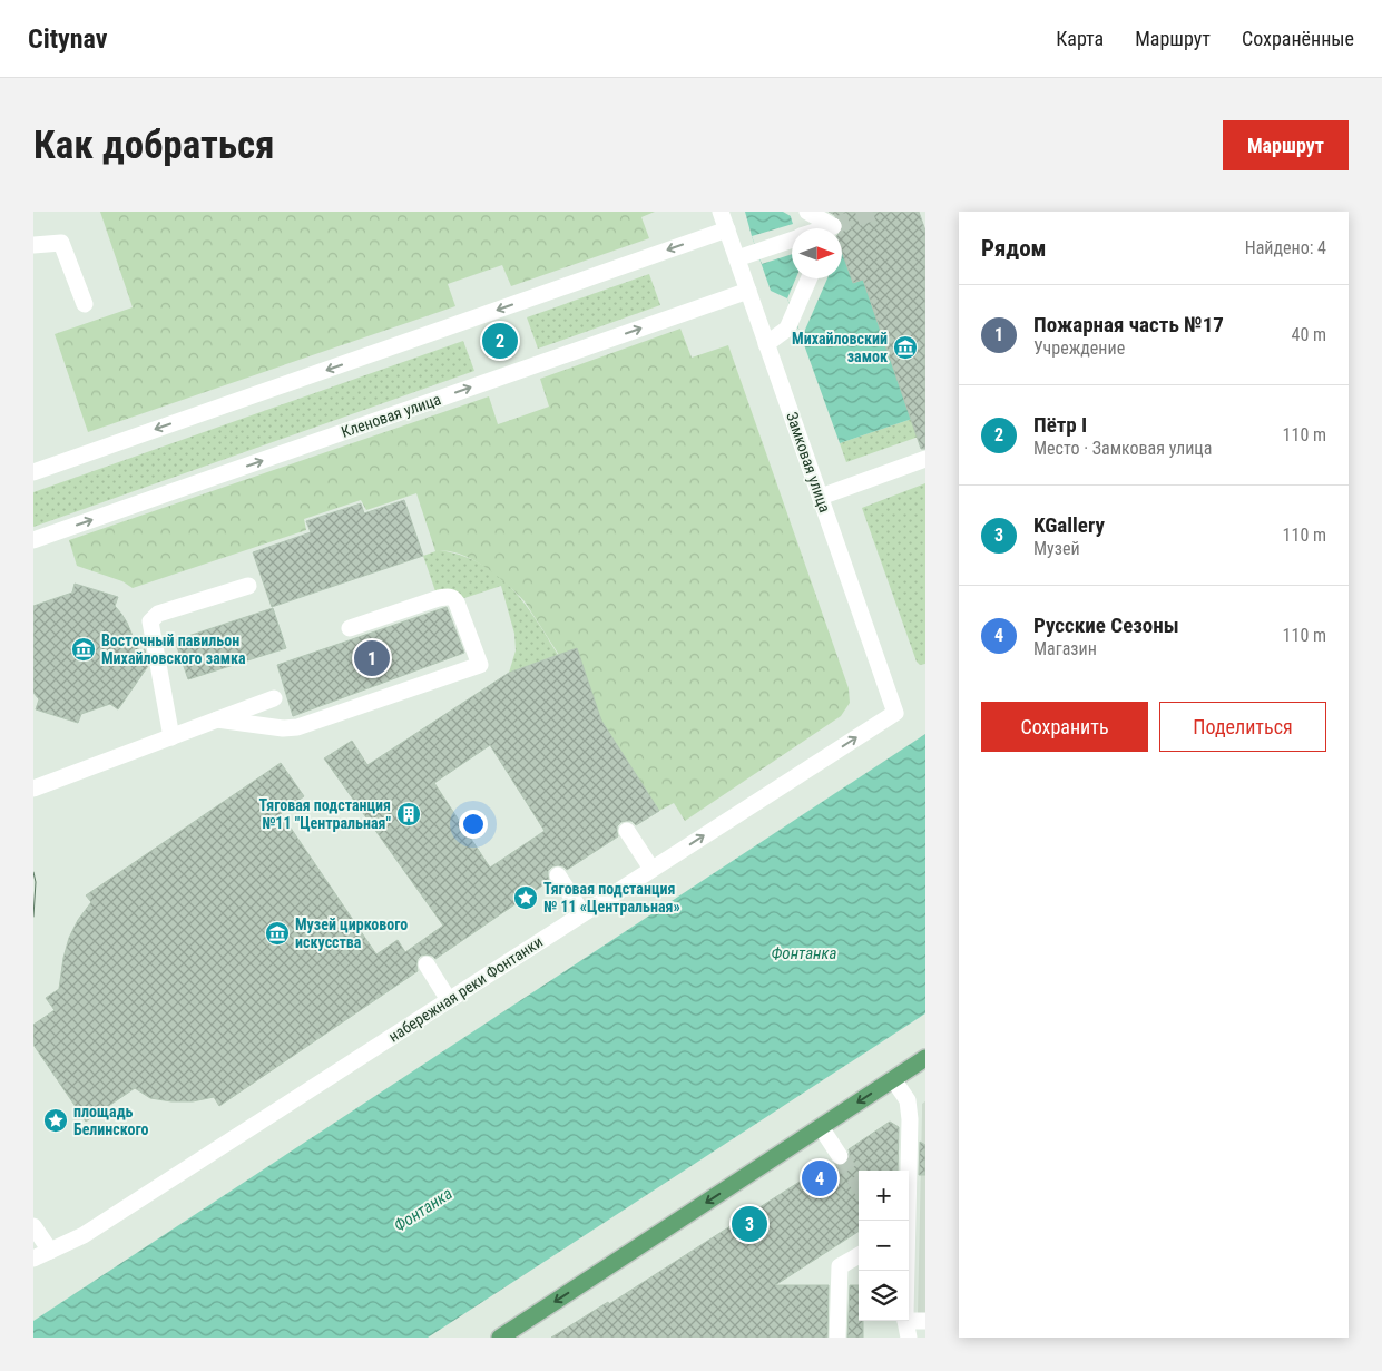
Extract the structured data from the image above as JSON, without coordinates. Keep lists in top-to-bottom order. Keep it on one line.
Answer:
{"streets":{"street":["Кленовая улица","Замковая улица","набережная реки Фонтанки"]},"crossings":[["Кленовая улица","Замковая улица"],["Замковая улица","набережная реки Фонтанки"]],"water":["Фонтанка"],"places":{"museum":["Михайловский замок","Восточный павильон Михайловского замка","Музей циркового искусства"],"building":["Тяговая подстанция №11 \"Центральная\""],"place":["Тяговая подстанция № 11 «Центральная»","площадь Белинского"]},"north":"right","page":{"header":"Citynav","nav":["Карта","Маршрут","Сохранённые"],"buttons":["Маршрут",["Сохранить","Поделиться"]],"title":"Как добраться","heading":["Рядом","Найдено: 4"],"list":[{"mark":"1","name":"Пожарная часть №17","note":"Учреждение","value":"40 m"},{"mark":"2","name":"Пётр I","note":"Место · Замковая улица","value":"110 m"},{"mark":"3","name":"KGallery","note":"Музей","value":"110 m"},{"mark":"4","name":"Русские Сезоны","note":"Магазин","value":"110 m"}],"pins":["2","1","4","3"],"map_buttons":["+","−"]}}
